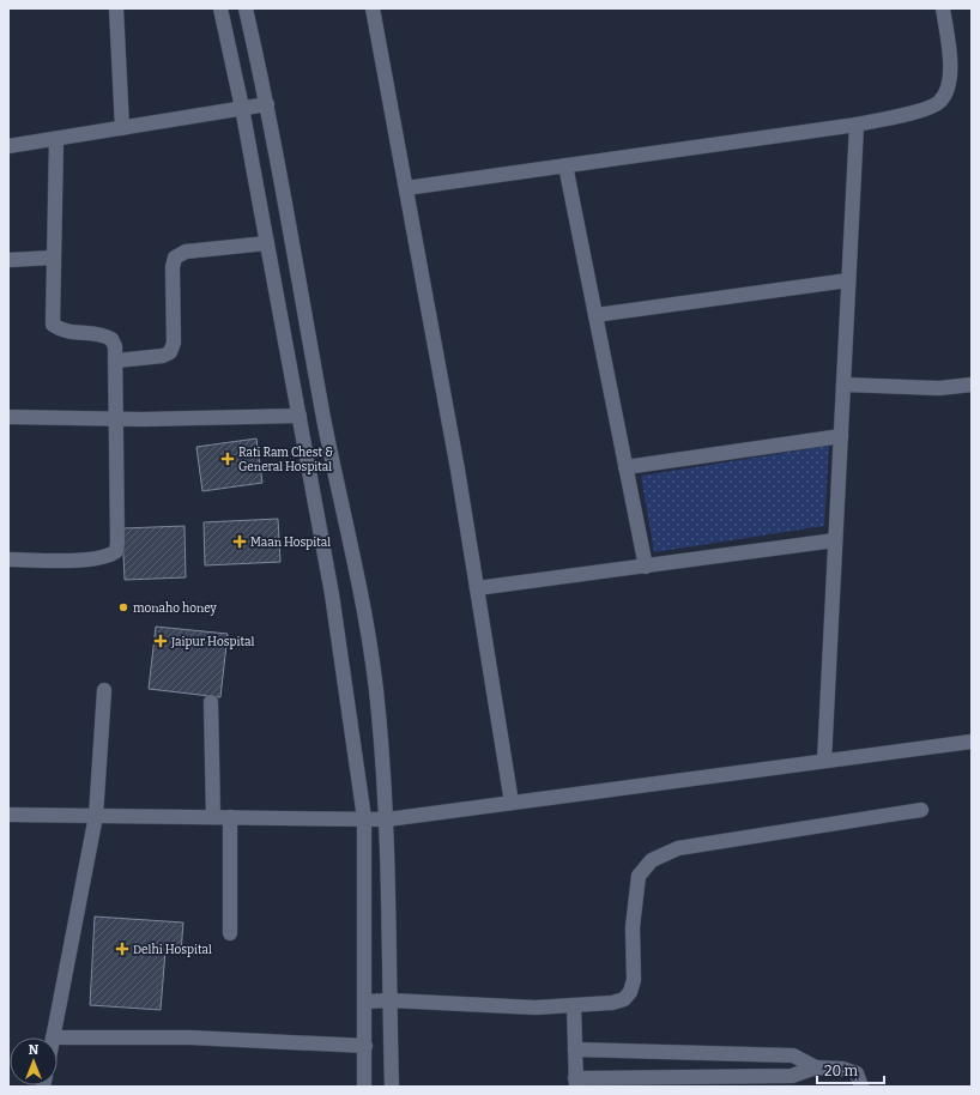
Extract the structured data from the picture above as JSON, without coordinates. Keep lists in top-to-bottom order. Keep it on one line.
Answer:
{"places":{"health":["Rati Ram Chest & General Hospital","Maan Hospital","Jaipur Hospital","Delhi Hospital"],"other":["monaho honey"]},"scale_bar":"20 m","north":"top"}
